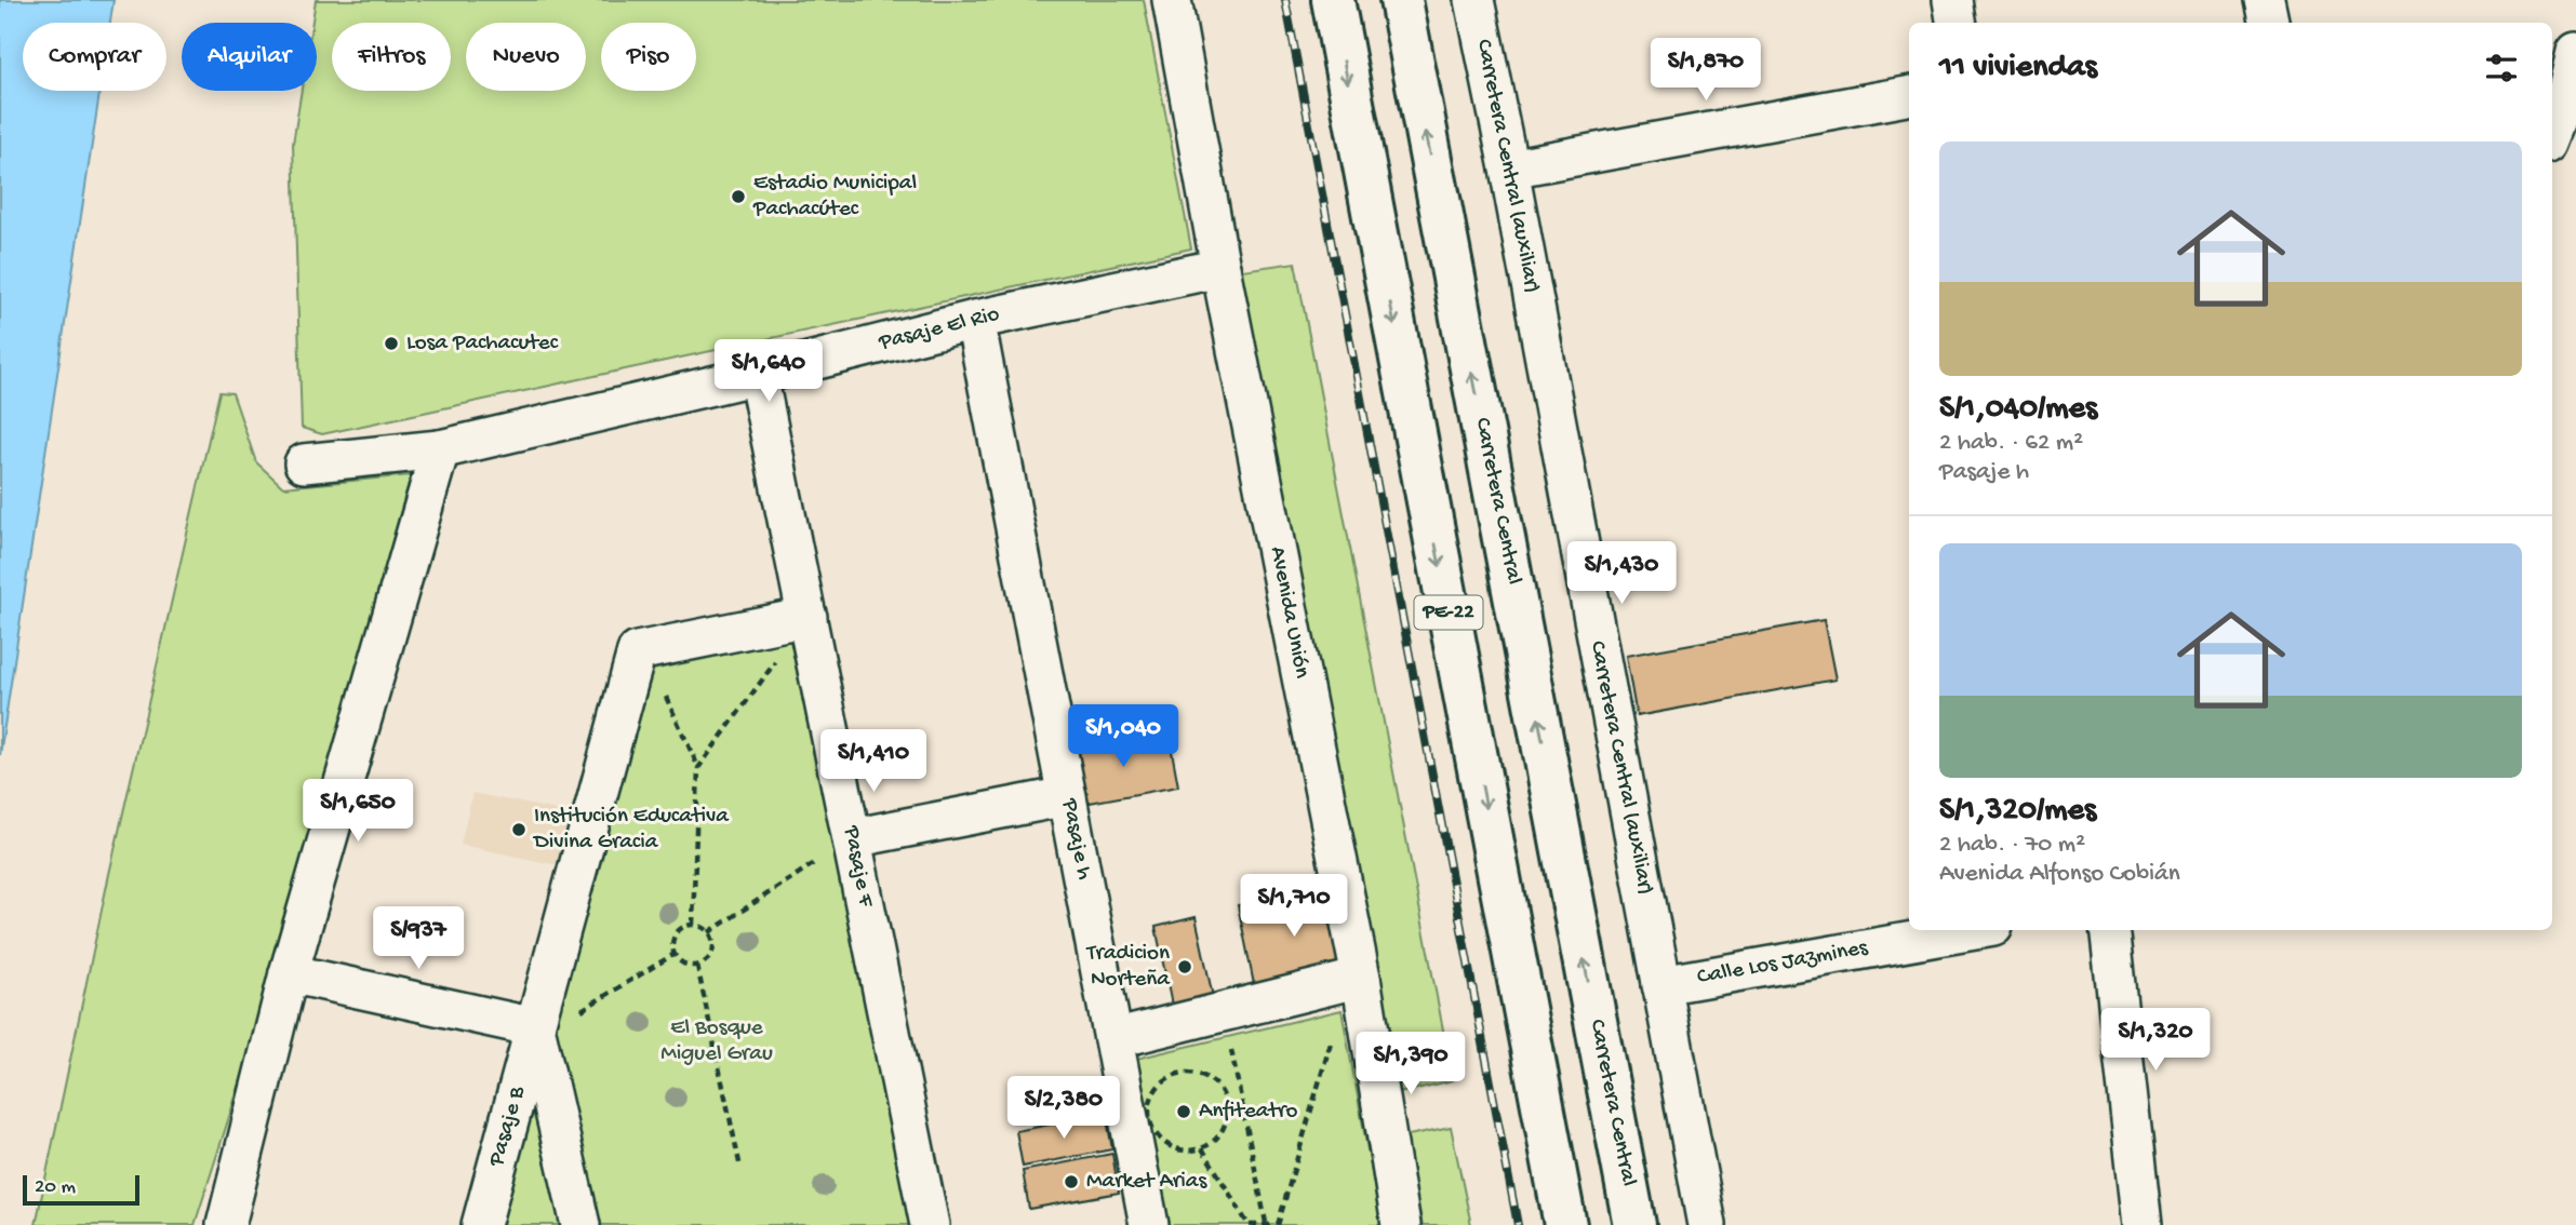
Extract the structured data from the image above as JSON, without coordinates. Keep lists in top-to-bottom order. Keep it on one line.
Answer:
{"streets":{"highway":["Carretera Central","PE-22"],"street":["Carretera Central (auxiliar)","Pasaje El Rio","Avenida Unión","Pasaje h","Pasaje F","Calle Los Jazmines","Pasaje B"]},"crossings":[["Carretera Central (auxiliar)","Calle Los Jazmines"],["Pasaje El Rio","Avenida Unión"],["Pasaje El Rio","Pasaje h"],["Pasaje El Rio","Pasaje F"],["Pasaje F","Pasaje B"]],"parks":["El Bosque Miguel Grau"],"places":["Estadio Municipal Pachacútec","Losa Pachacutec","Institución Educativa Divina Gracia","Tradicion Norteña","Anfiteatro","Market Arias"],"scale_bar":"20 m","page":{"chip":["Comprar","Alquilar","Filtros","Nuevo","Piso"],"heading":"11 viviendas","price":["S/1,870","S/1,640","S/1,430","S/1,040","S/1,410","S/1,650","S/1,710","S/937","S/1,320","S/1,390","S/2,380"],"list":[{"name":"S/1,040/mes","note":"2 hab. · 62 m² · Pasaje h"},{"name":"S/1,320/mes","note":"2 hab. · 70 m² · Avenida Alfonso Cobián"}],"scale":"20 m"}}
